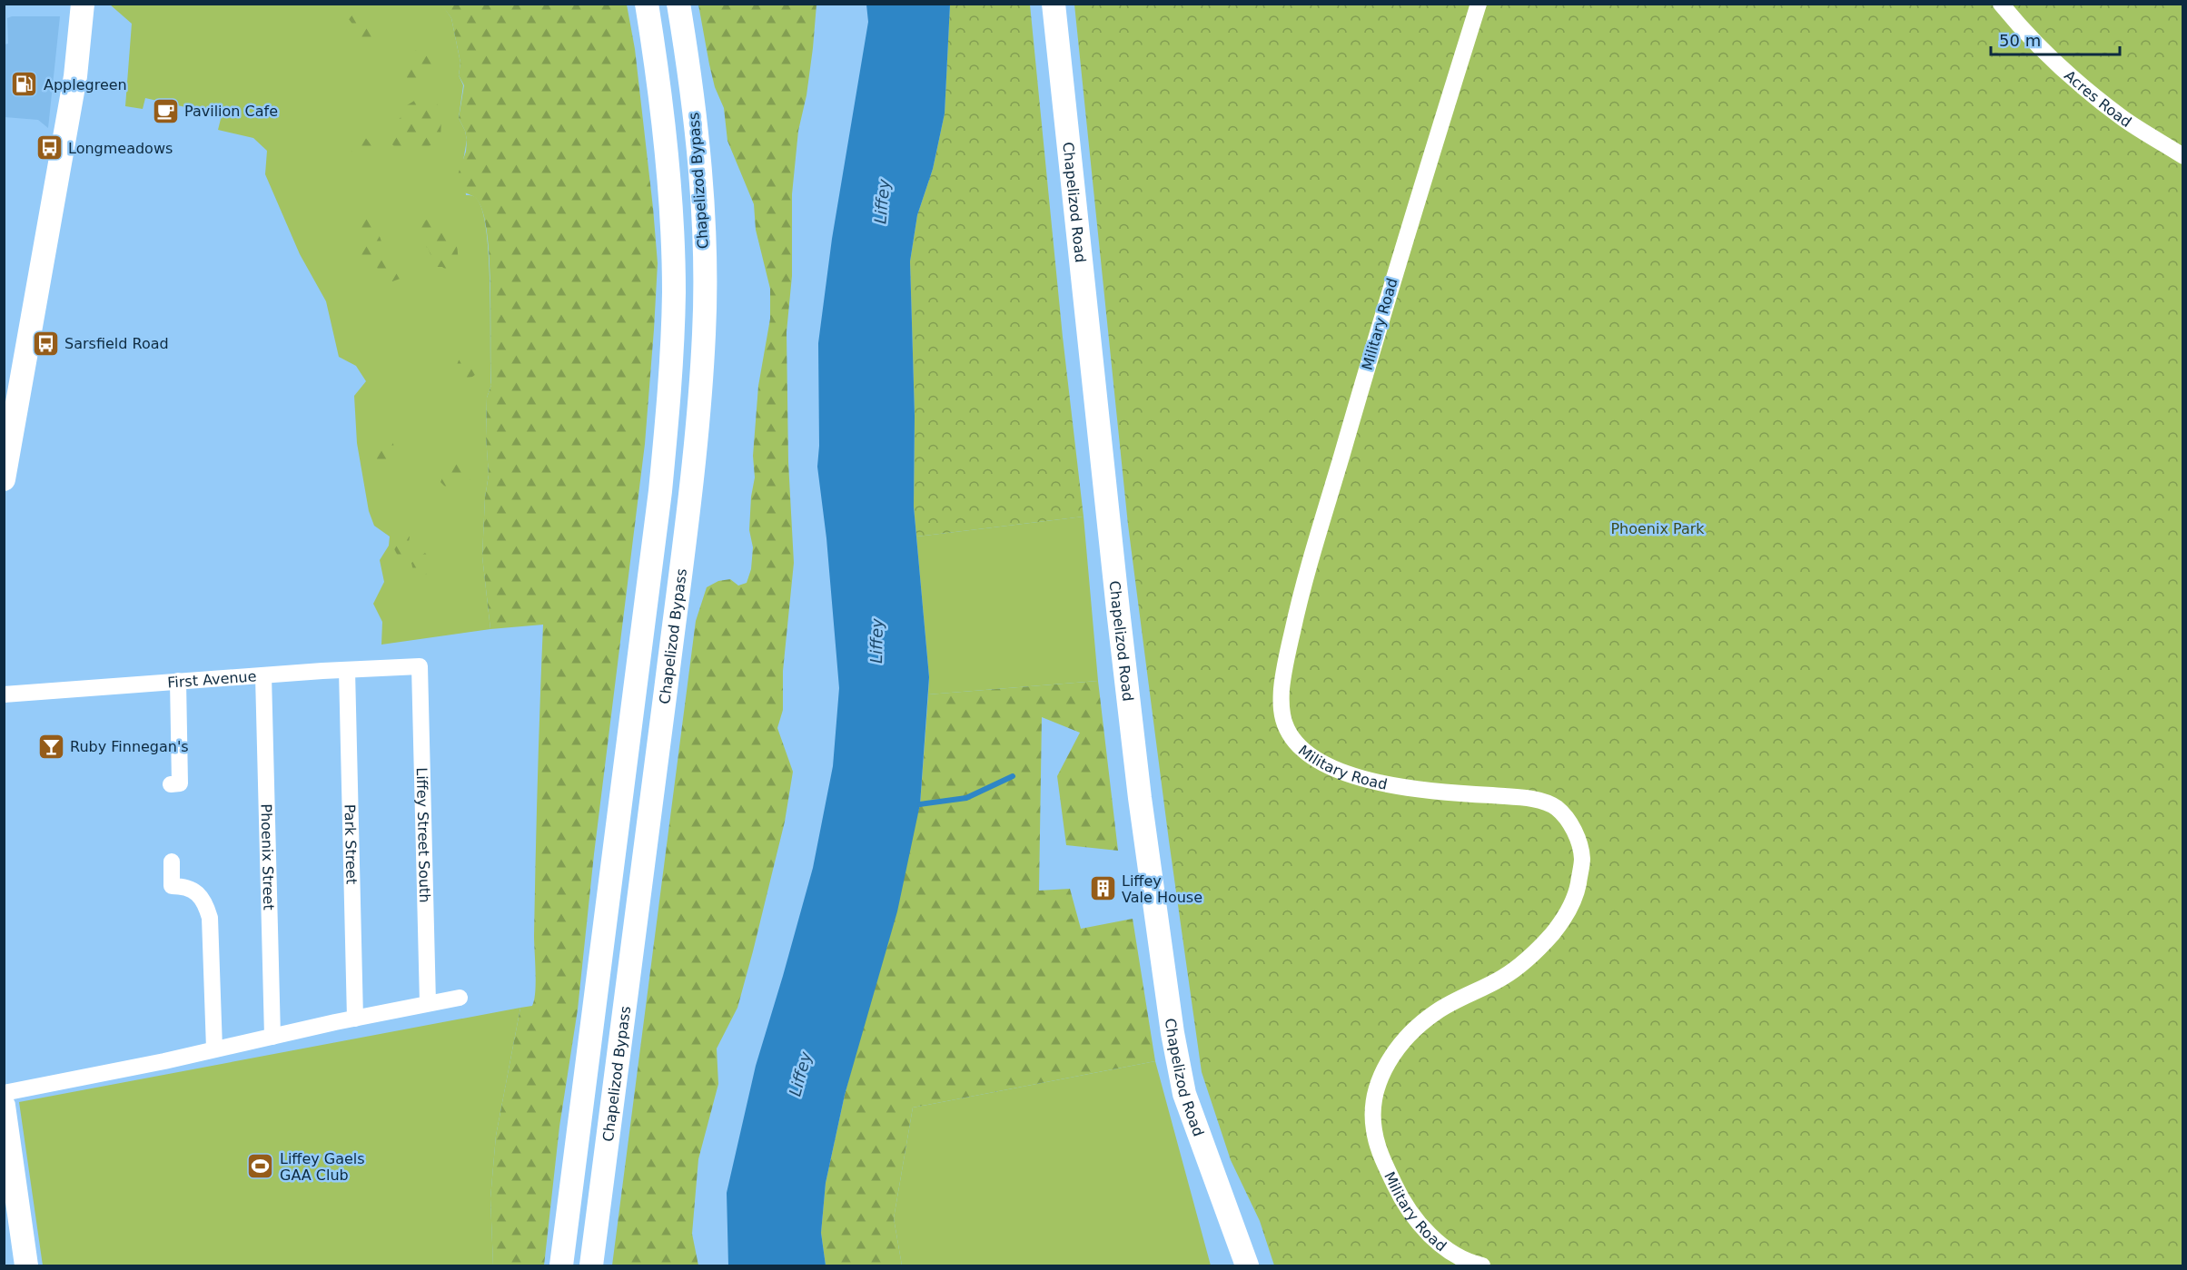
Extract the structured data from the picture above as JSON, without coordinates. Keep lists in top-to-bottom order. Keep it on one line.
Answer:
{"streets":{"main road":["Chapelizod Bypass","Chapelizod Road"],"street":["Acres Road","Military Road","First Avenue","Liffey Street South","Park Street","Phoenix Street"]},"crossings":[["First Avenue","Liffey Street South"],["First Avenue","Park Street"],["First Avenue","Phoenix Street"]],"water":["Liffey"],"parks":["Phoenix Park"],"places":{"fuel station":["Applegreen"],"cafe":["Pavilion Cafe"],"bus stop":["Longmeadows","Sarsfield Road"],"bar":["Ruby Finnegan's"],"building":["Liffey Vale House"],"sports":["Liffey Gaels GAA Club"]},"scale_bar":"50 m"}
